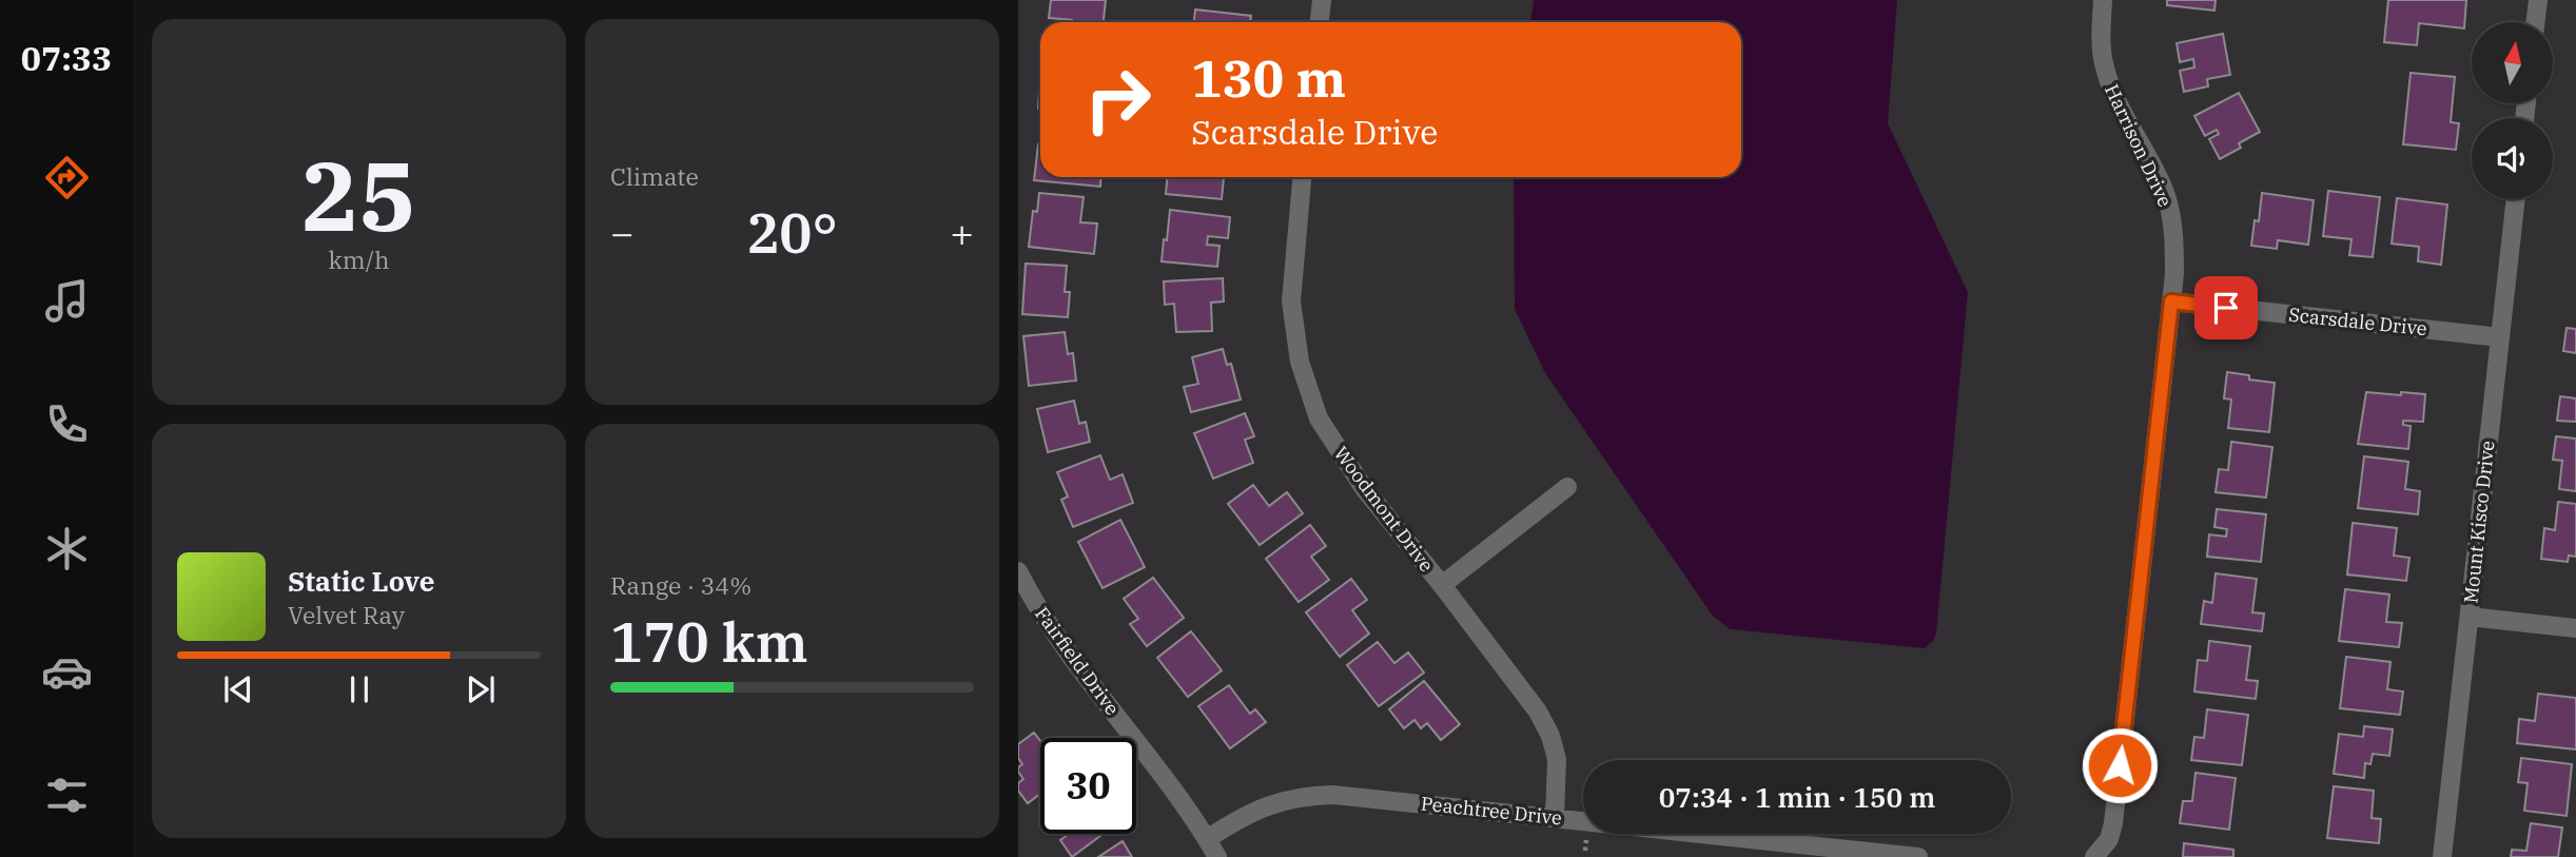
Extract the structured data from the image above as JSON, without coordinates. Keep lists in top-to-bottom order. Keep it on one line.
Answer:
{"streets":{"street":["Harrison Drive","Scarsdale Drive","Woodmont Drive","Mount Kisco Drive","Fairfield Drive","Peachtree Drive"]},"crossings":[["Harrison Drive","Scarsdale Drive"],["Scarsdale Drive","Mount Kisco Drive"],["Woodmont Drive","Peachtree Drive"],["Fairfield Drive","Peachtree Drive"]],"north":"top","page":{"tabs":"07:33","tile":[["25","km/h"],"Climate",["Range · 34%","170 km"]],"turn":["130 m","Scarsdale Drive"],"heat":["−","20°","+"],"song":["Static Love","Velvet Ray"],"limit":"30","trip":"07:34 · 1 min · 150 m"}}
